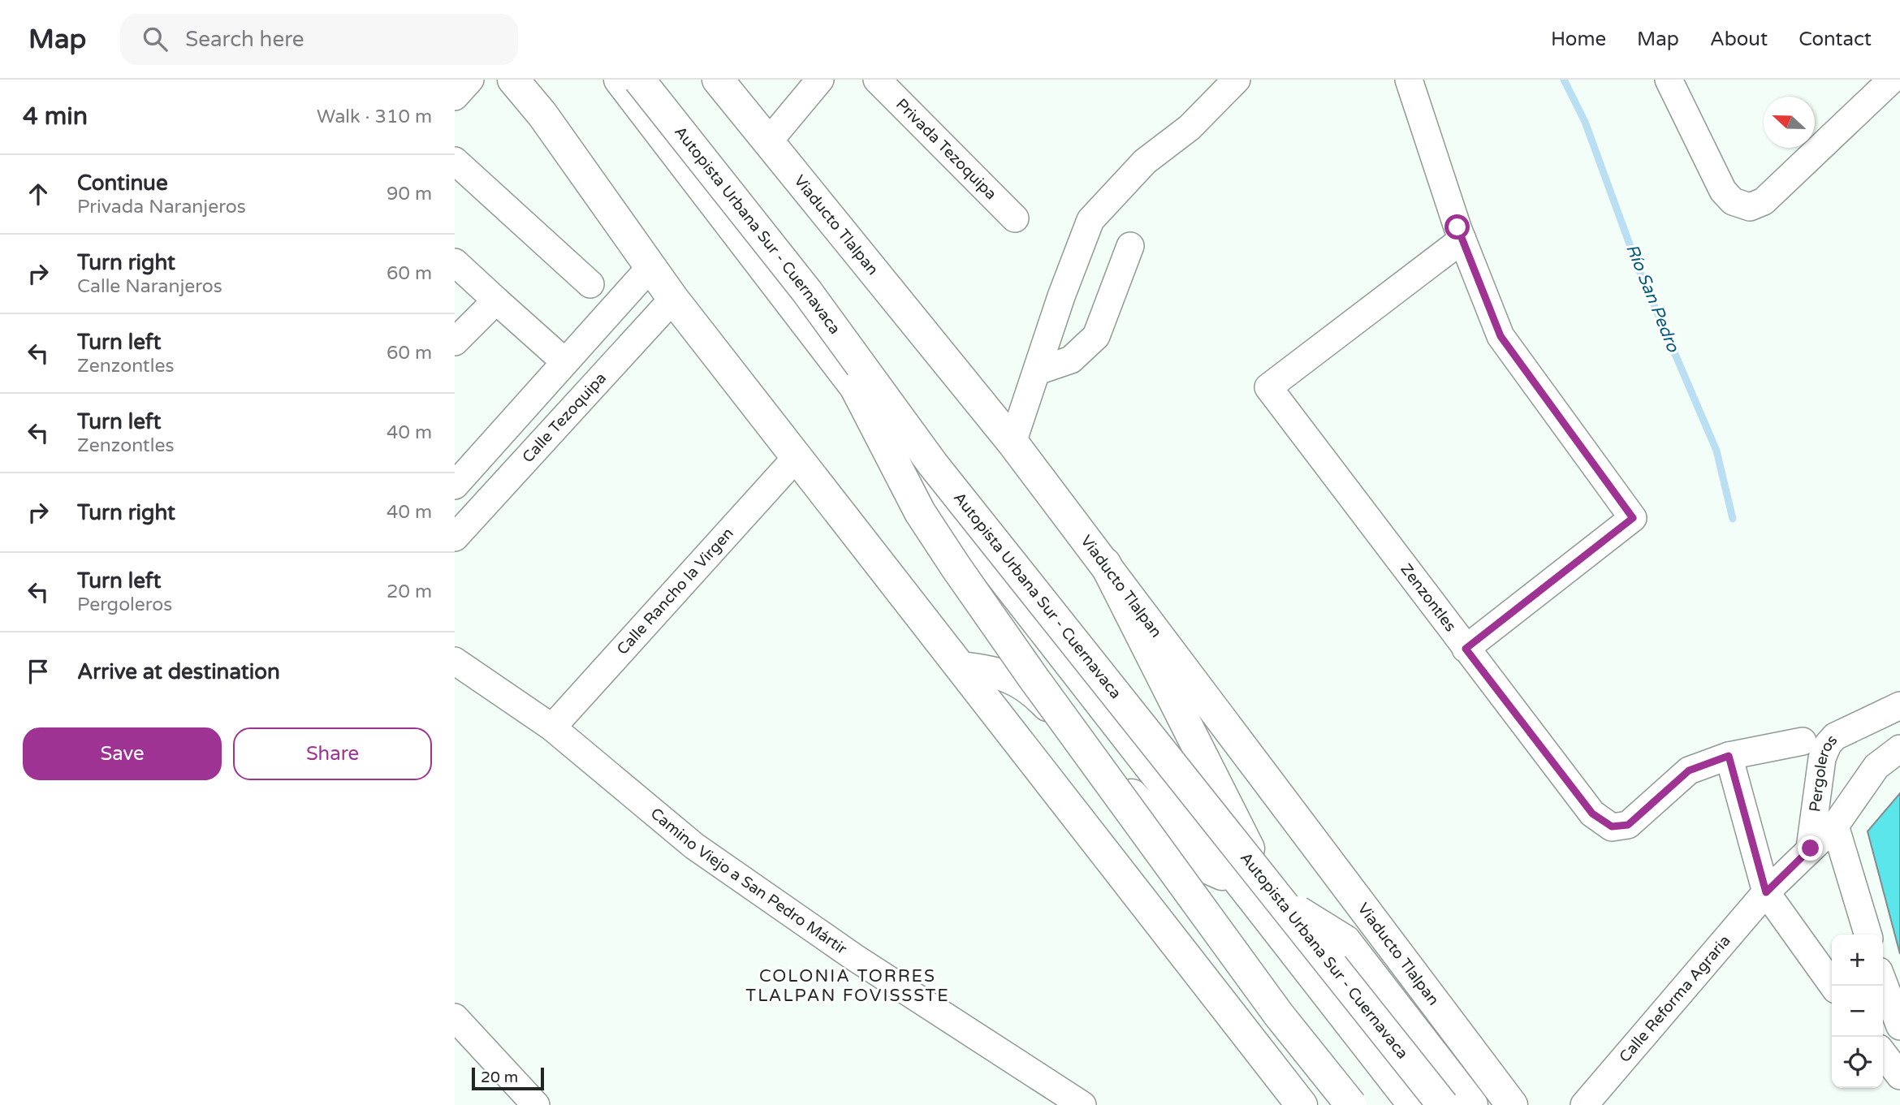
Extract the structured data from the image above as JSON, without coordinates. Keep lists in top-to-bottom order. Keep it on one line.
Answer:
{"streets":{"main road":["Viaducto Tlalpan","Autopista Urbana Sur - Cuernavaca"],"street":["Privada Tezoquipa","Calle Tezoquipa","Calle Rancho la Virgen","Zenzontles","Pergoleros","Camino Viejo a San Pedro Mártir","Calle Reforma Agraria"]},"crossings":[["Calle Rancho la Virgen","Camino Viejo a San Pedro Mártir"],["Pergoleros","Calle Reforma Agraria"]],"districts":["COLONIA TORRES TLALPAN FOVISSSTE"],"water":["Río San Pedro"],"scale_bar":"20 m","north":"left","page":{"header":"Map","search":"Search here","nav":["Home","Map","About","Contact"],"heading":["4 min","Walk · 310 m"],"list":[["Continue","Privada Naranjeros","90 m"],["Turn right","Calle Naranjeros","60 m"],["Turn left","Zenzontles","60 m"],["Turn left","Zenzontles","40 m"],["Turn right","40 m"],["Turn left","Pergoleros","20 m"],"Arrive at destination"],"buttons":["Save","Share"],"map_buttons":["+","−"],"scale":"20 m"}}
